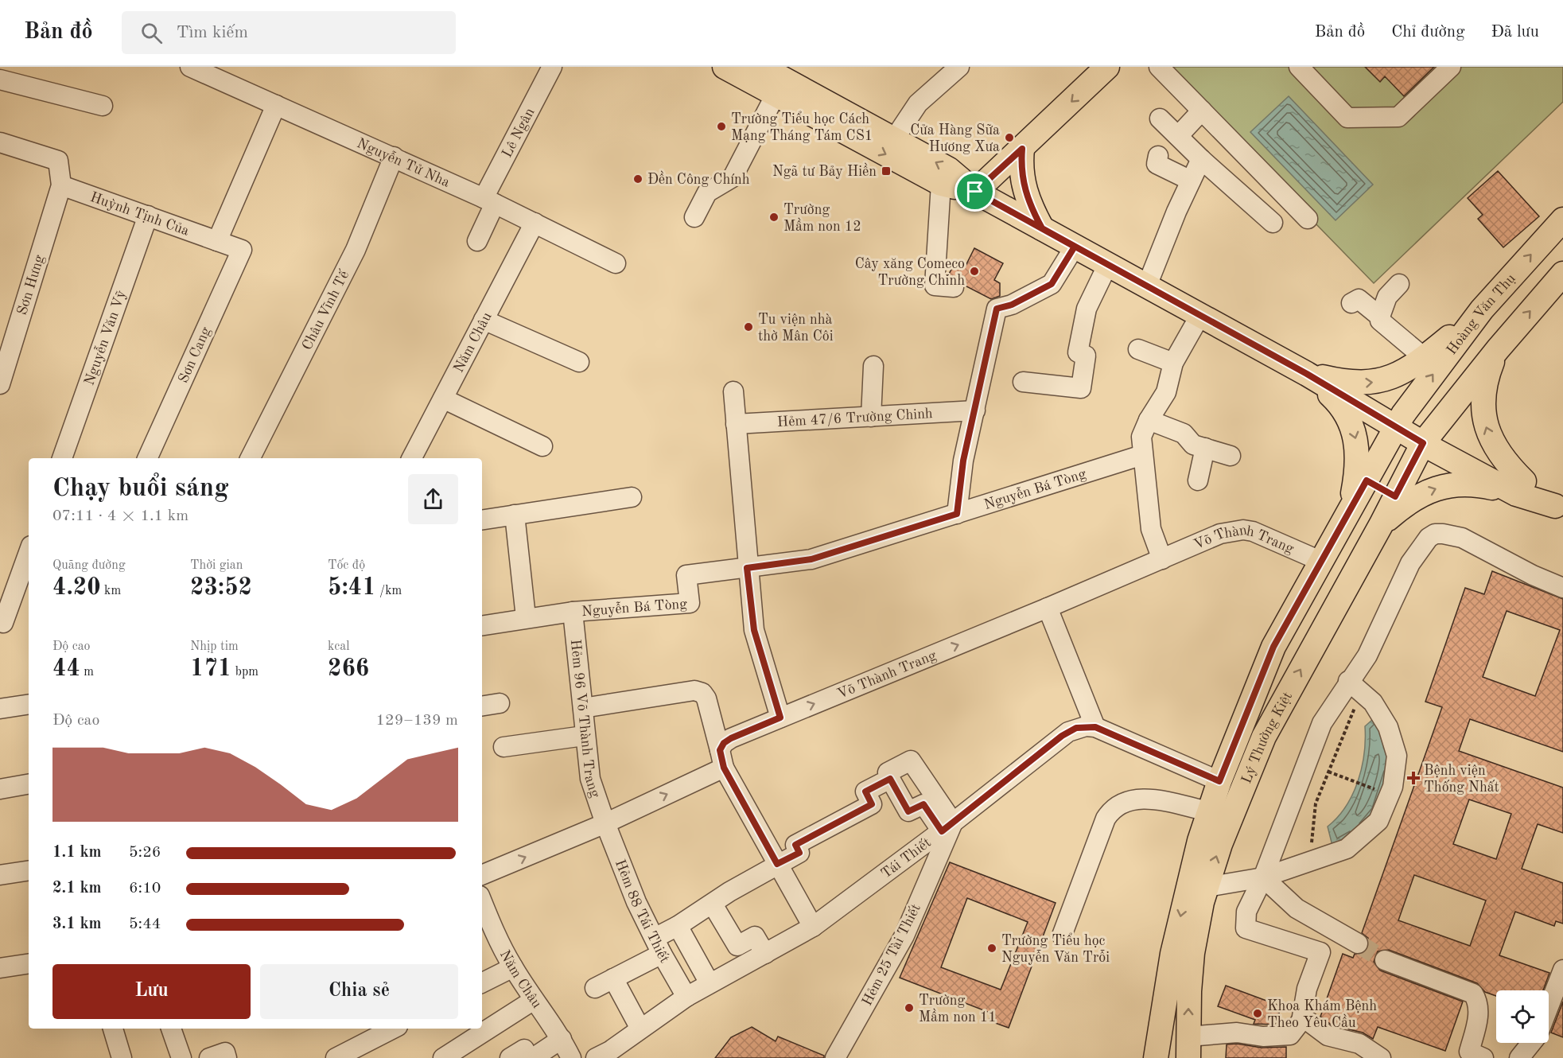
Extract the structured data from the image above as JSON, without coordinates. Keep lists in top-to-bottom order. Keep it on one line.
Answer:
{"streets":{"main road":["Hoàng Văn Thụ","Lý Thường Kiệt"],"street":["Lê Ngân","Nguyễn Tử Nha","Huỳnh Tịnh Của","Sơn Hưng","Châu Vĩnh Tế","Nguyễn Văn Vỹ","Năm Châu","Sơn Cang","Hẻm 47/6 Trường Chinh","Nguyễn Bá Tòng","Võ Thành Trang","Hẻm 96 Võ Thành Trang","Tái Thiết","Hẻm 88 Tái Thiết","Hẻm 25 Tài Thiết"]},"crossings":[["Lê Ngân","Nguyễn Tử Nha"],["Nguyễn Tử Nha","Châu Vĩnh Tế"],["Nguyễn Tử Nha","Năm Châu"],["Huỳnh Tịnh Của","Sơn Hưng"],["Huỳnh Tịnh Của","Nguyễn Văn Vỹ"],["Huỳnh Tịnh Của","Sơn Cang"],["Nguyễn Bá Tòng","Hẻm 96 Võ Thành Trang"],["Võ Thành Trang","Hẻm 96 Võ Thành Trang"],["Võ Thành Trang","Lý Thường Kiệt"],["Võ Thành Trang","Hẻm 88 Tái Thiết"],["Hẻm 96 Võ Thành Trang","Hẻm 88 Tái Thiết"],["Tái Thiết","Hẻm 88 Tái Thiết"],["Tái Thiết","Hẻm 25 Tài Thiết"]],"places":{"other":["Trường Tiểu học Cách Mạng Tháng Tám CS1","Cửa Hàng Sữa Hương Xưa","Đền Công Chính","Trường Mầm non 12","Cây xăng Comeco Trường Chinh","Tu viện nhà thờ Mân Côi","Trường Tiểu học Nguyễn Văn Trỗi","Trường Mầm non 11","Khoa Khám Bệnh Theo Yêu Cầu"],"transit":["Ngã tư Bảy Hiền"],"health":["Bệnh viện Thống Nhất"]},"page":{"header":"Bản đồ","search":"Tìm kiếm","nav":["Bản đồ","Chỉ đường","Đã lưu"],"heading":["Chạy buổi sáng","07:11 · 4 × 1.1 km"],"stats":[["Quãng đường","4.20 km"],["Thời gian","23:52"],["Tốc độ","5:41 /km"],["Độ cao","44 m"],["Nhịp tim","171 bpm"],["kcal","266"]],"chart":["Độ cao","129–139 m"],"list":[{"name":"1.1 km","note":"5:26"},{"name":"2.1 km","note":"6:10"},{"name":"3.1 km","note":"5:44"}],"buttons":["Lưu","Chia sẻ"]}}
